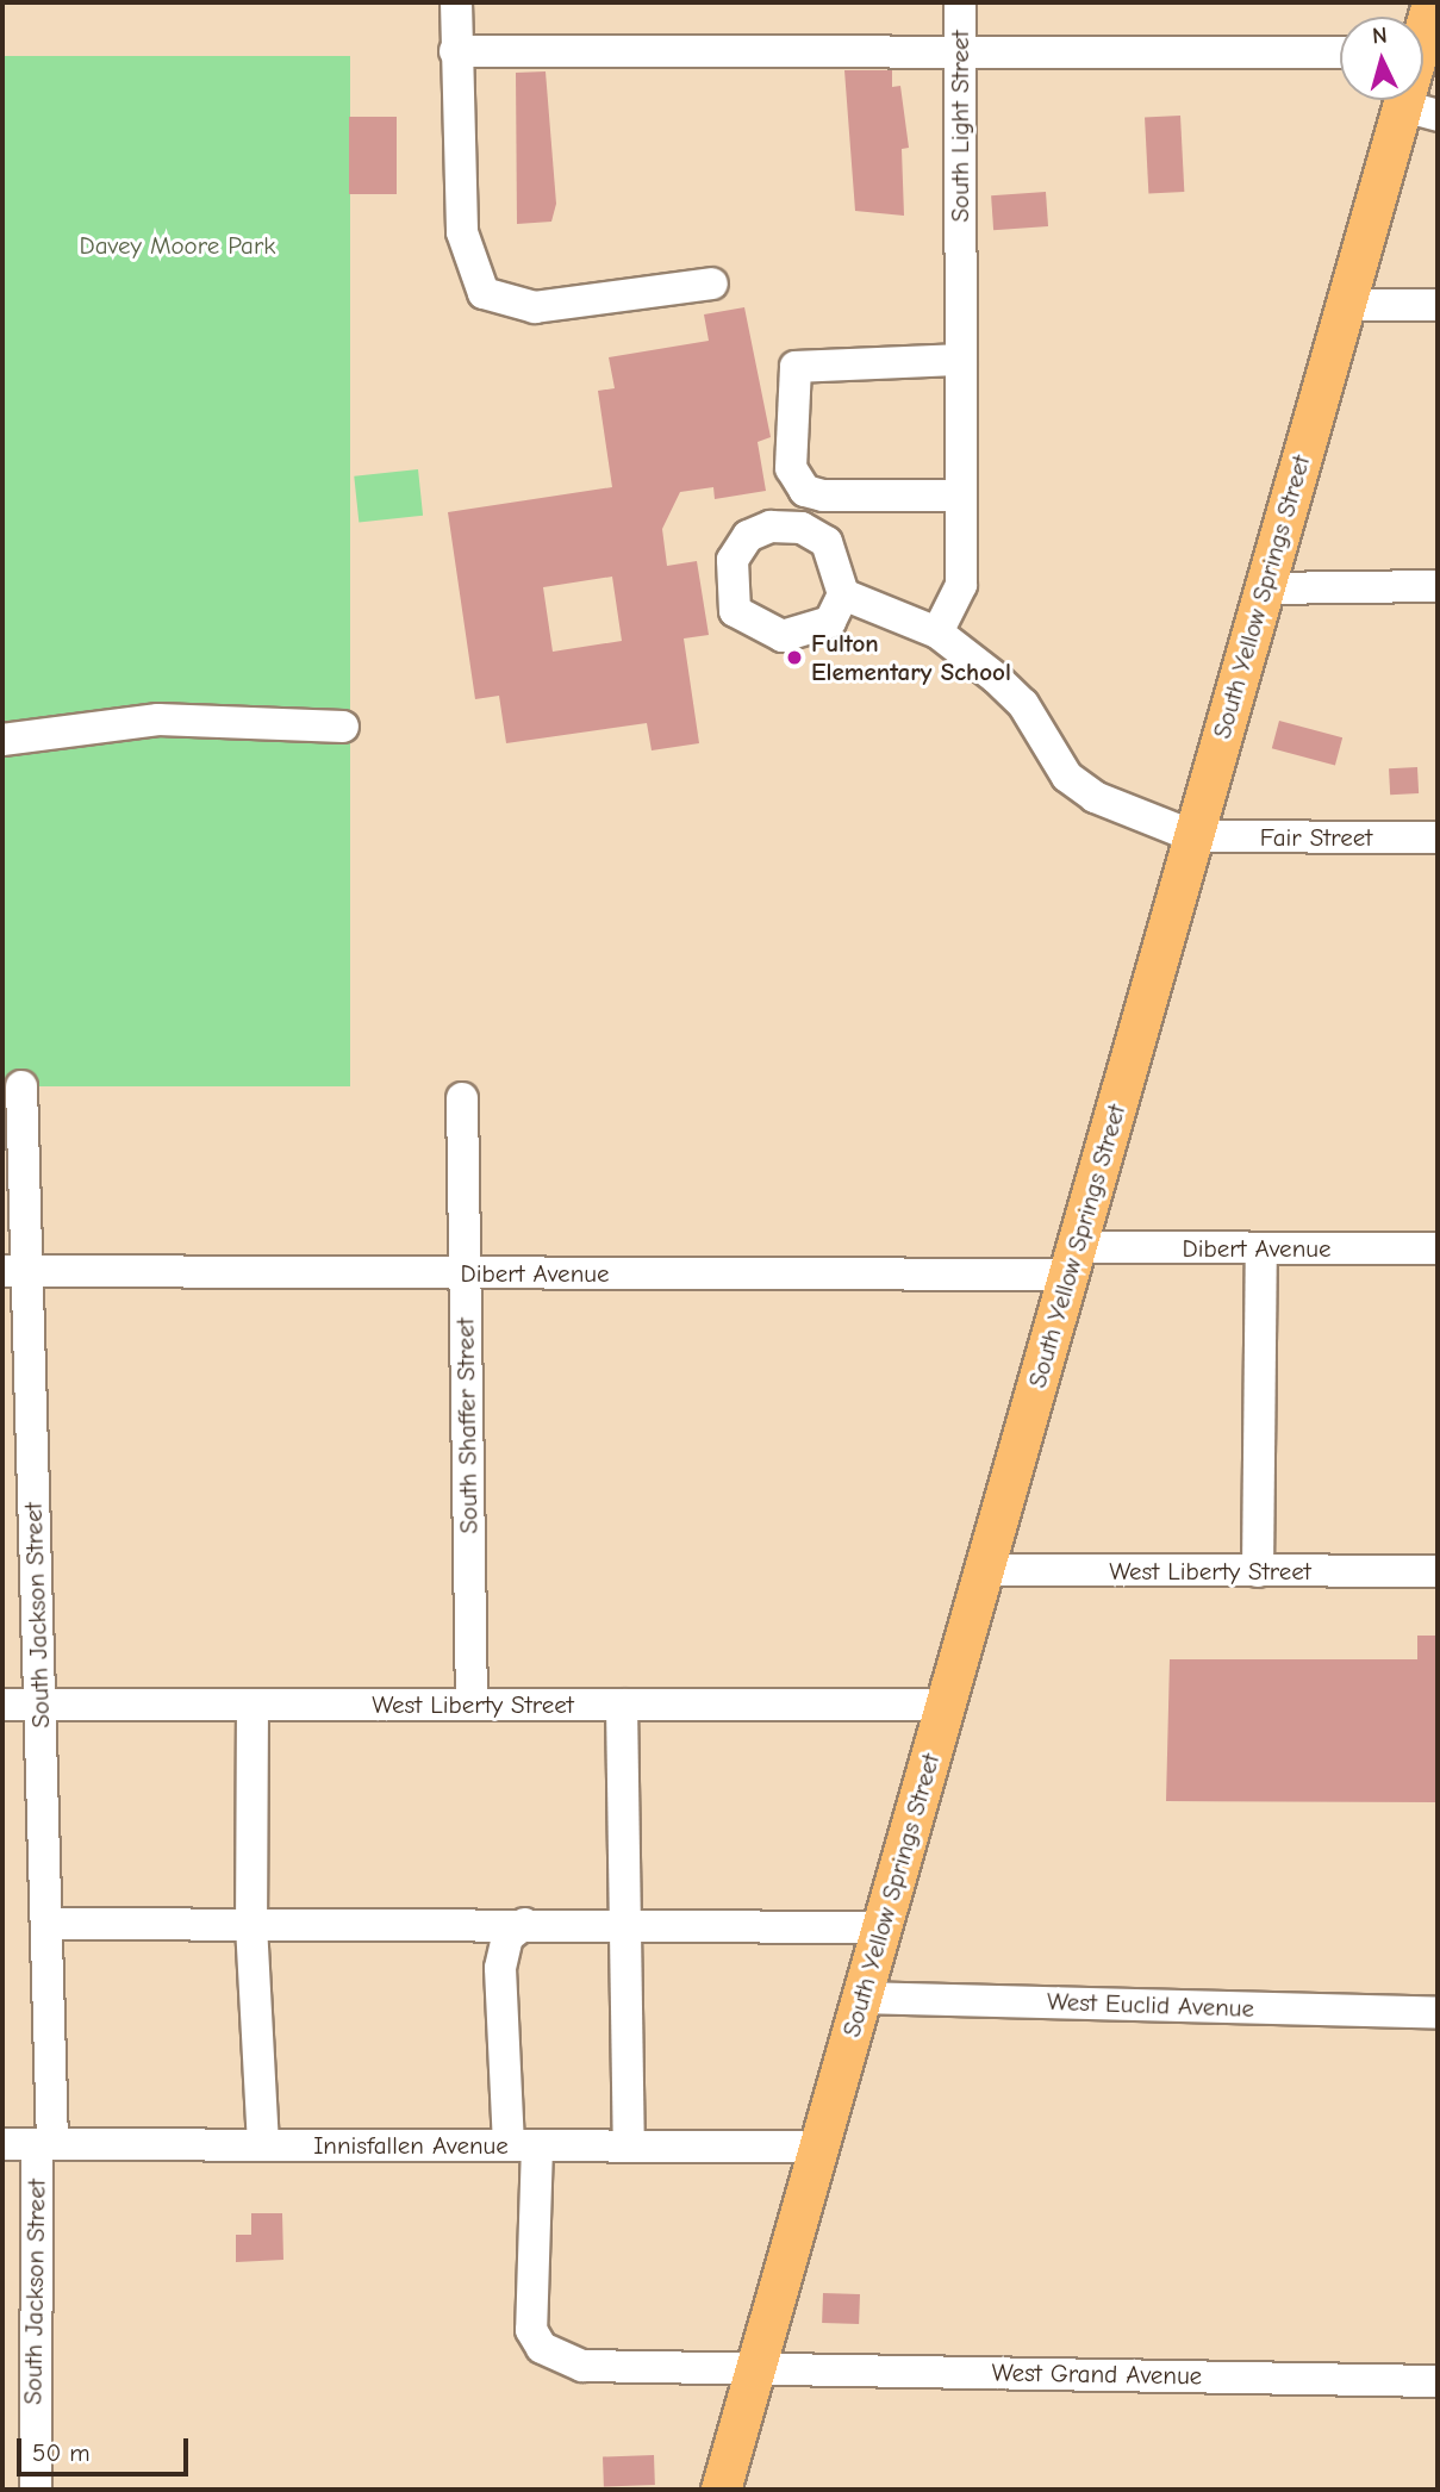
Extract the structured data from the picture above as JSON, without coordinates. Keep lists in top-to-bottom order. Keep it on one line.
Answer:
{"streets":{"main road":["South Yellow Springs Street"],"street":["South Light Street","Fair Street","Dibert Avenue","South Shaffer Street","West Liberty Street","South Jackson Street","West Euclid Avenue","Innisfallen Avenue","West Grand Avenue"]},"crossings":[["South Yellow Springs Street","Fair Street"],["South Yellow Springs Street","Dibert Avenue"],["South Yellow Springs Street","West Liberty Street"],["South Yellow Springs Street","West Euclid Avenue"],["South Yellow Springs Street","Innisfallen Avenue"],["South Yellow Springs Street","West Grand Avenue"],["Dibert Avenue","South Shaffer Street"],["Dibert Avenue","South Jackson Street"],["South Shaffer Street","West Liberty Street"],["West Liberty Street","South Jackson Street"],["South Jackson Street","Innisfallen Avenue"],["Innisfallen Avenue","West Grand Avenue"]],"parks":["Davey Moore Park"],"places":["Fulton Elementary School"],"scale_bar":"50 m","north":"top"}
